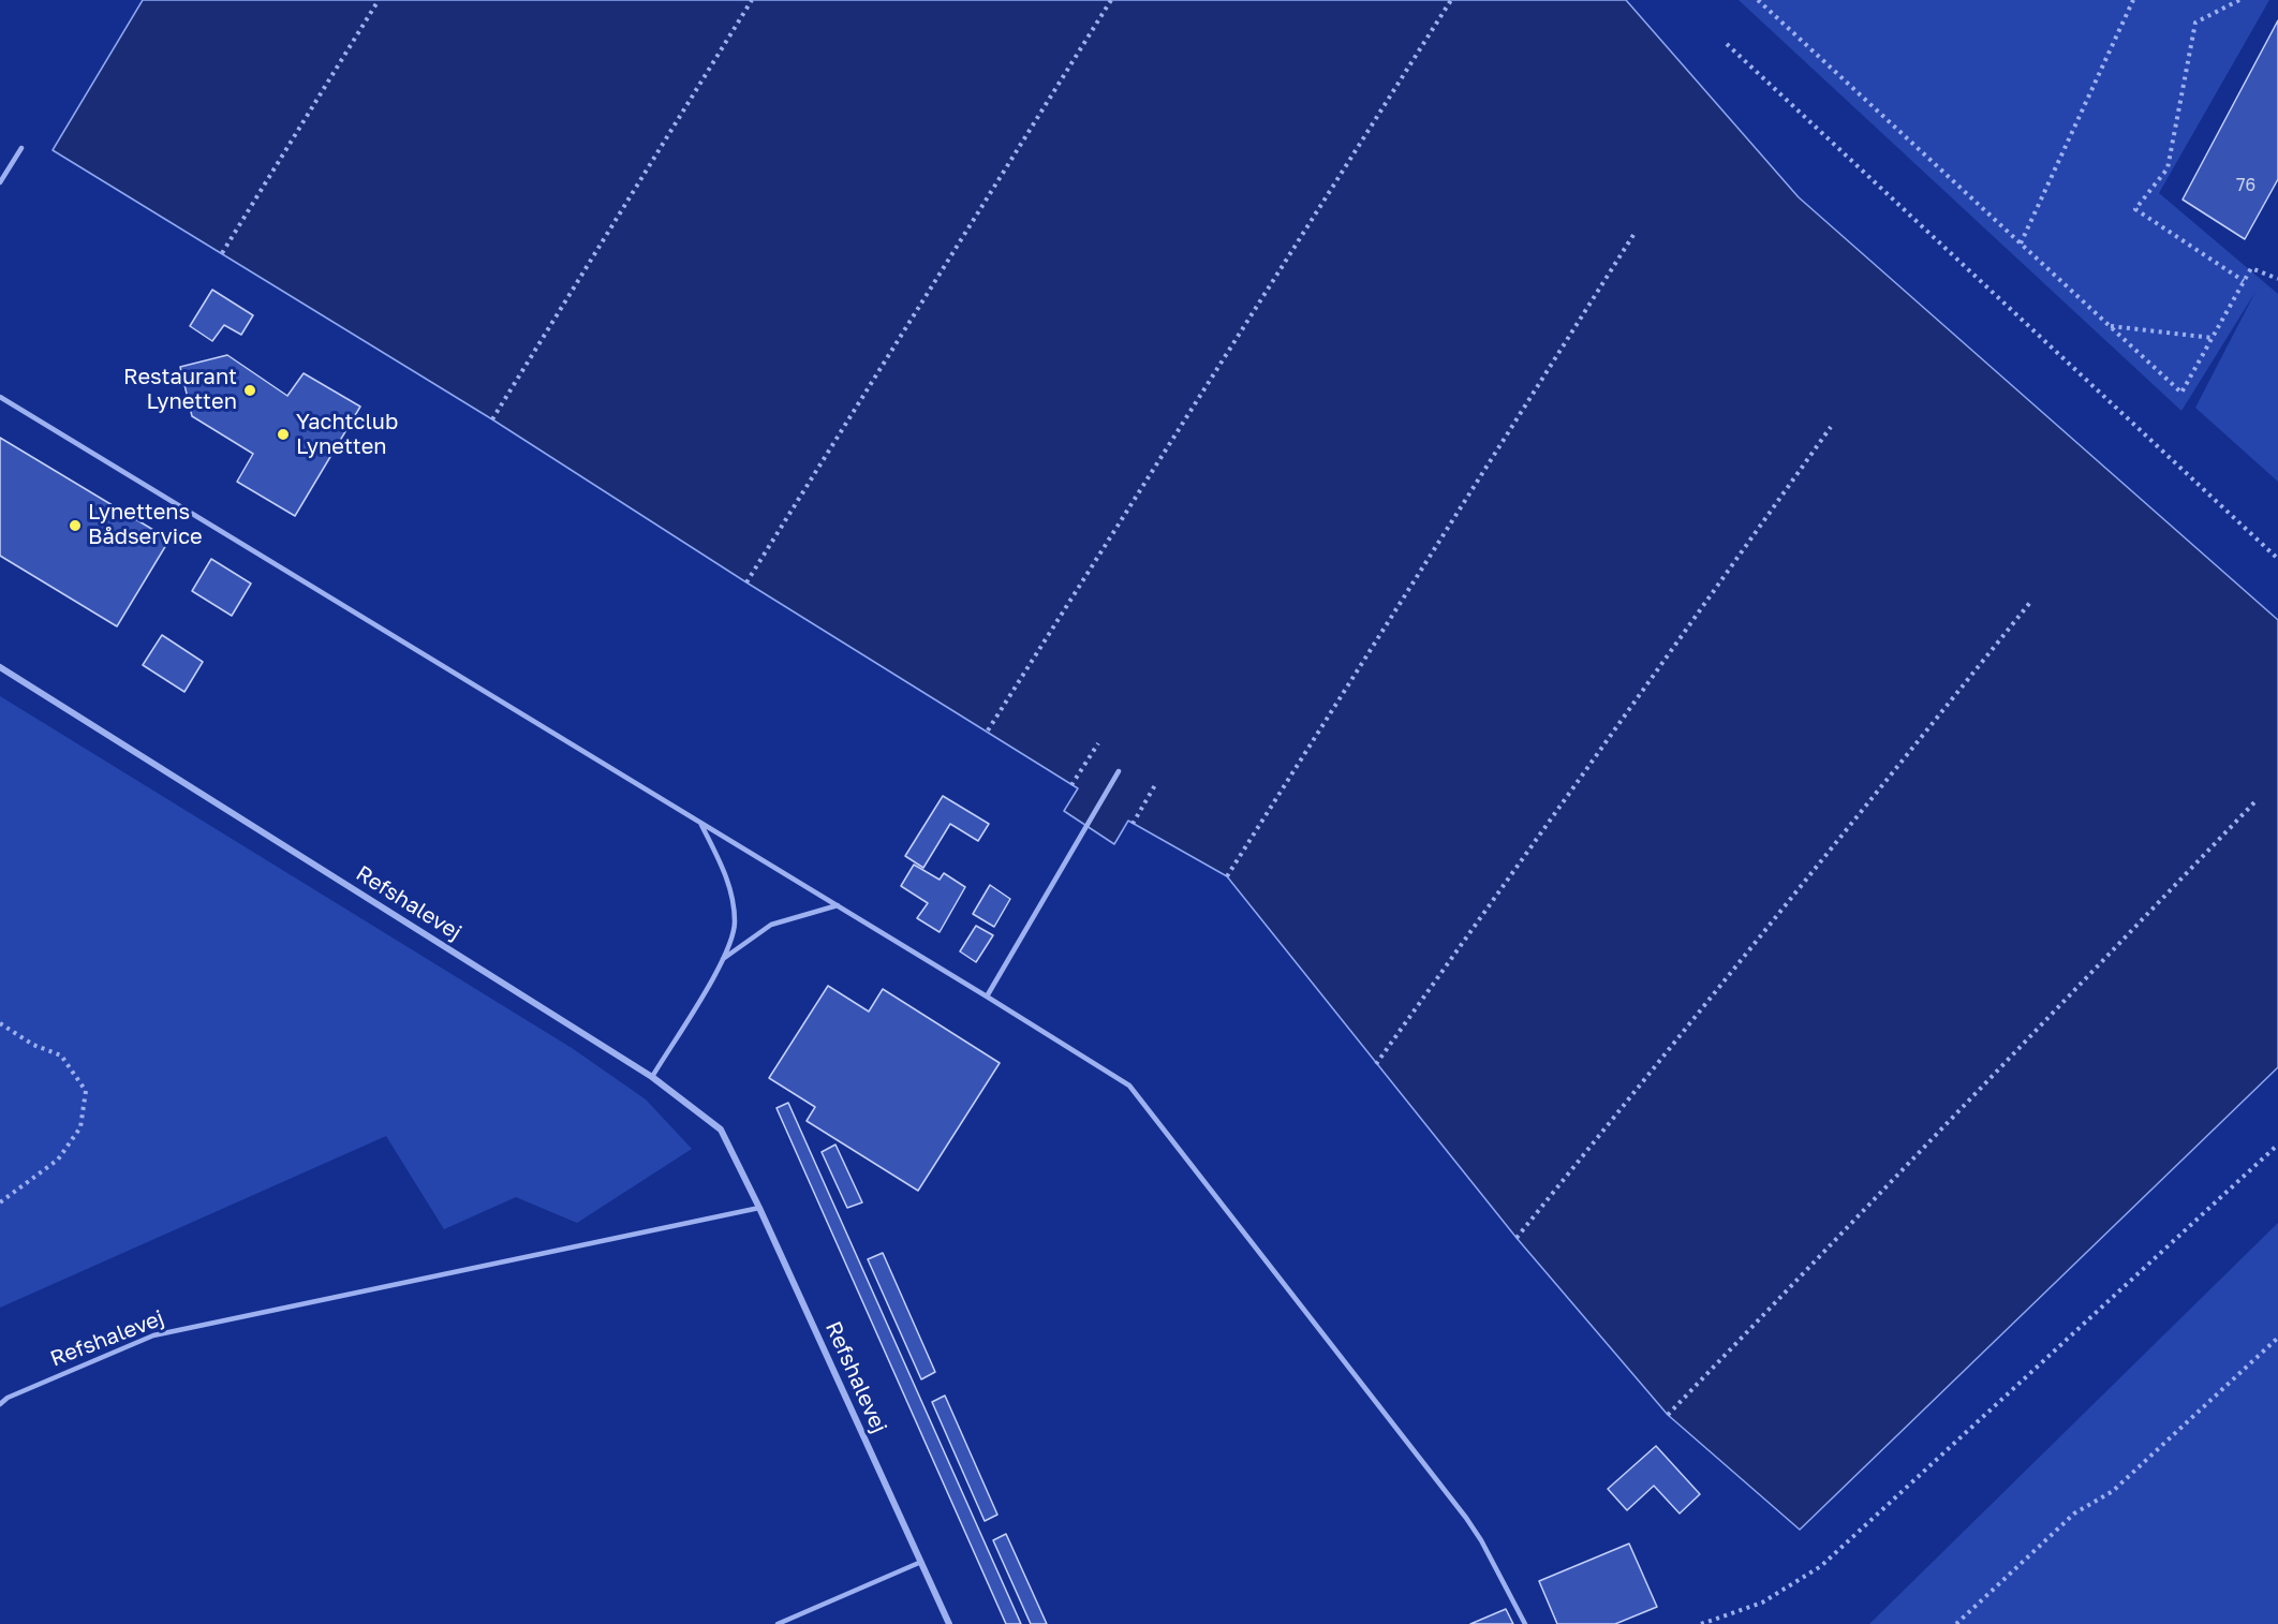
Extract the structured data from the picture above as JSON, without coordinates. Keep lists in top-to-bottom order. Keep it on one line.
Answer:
{"streets":{"street":["Refshalevej"]},"places":["Restaurant Lynetten","Yachtclub Lynetten","Lynettens Bådservice"],"house_numbers":["76"]}
